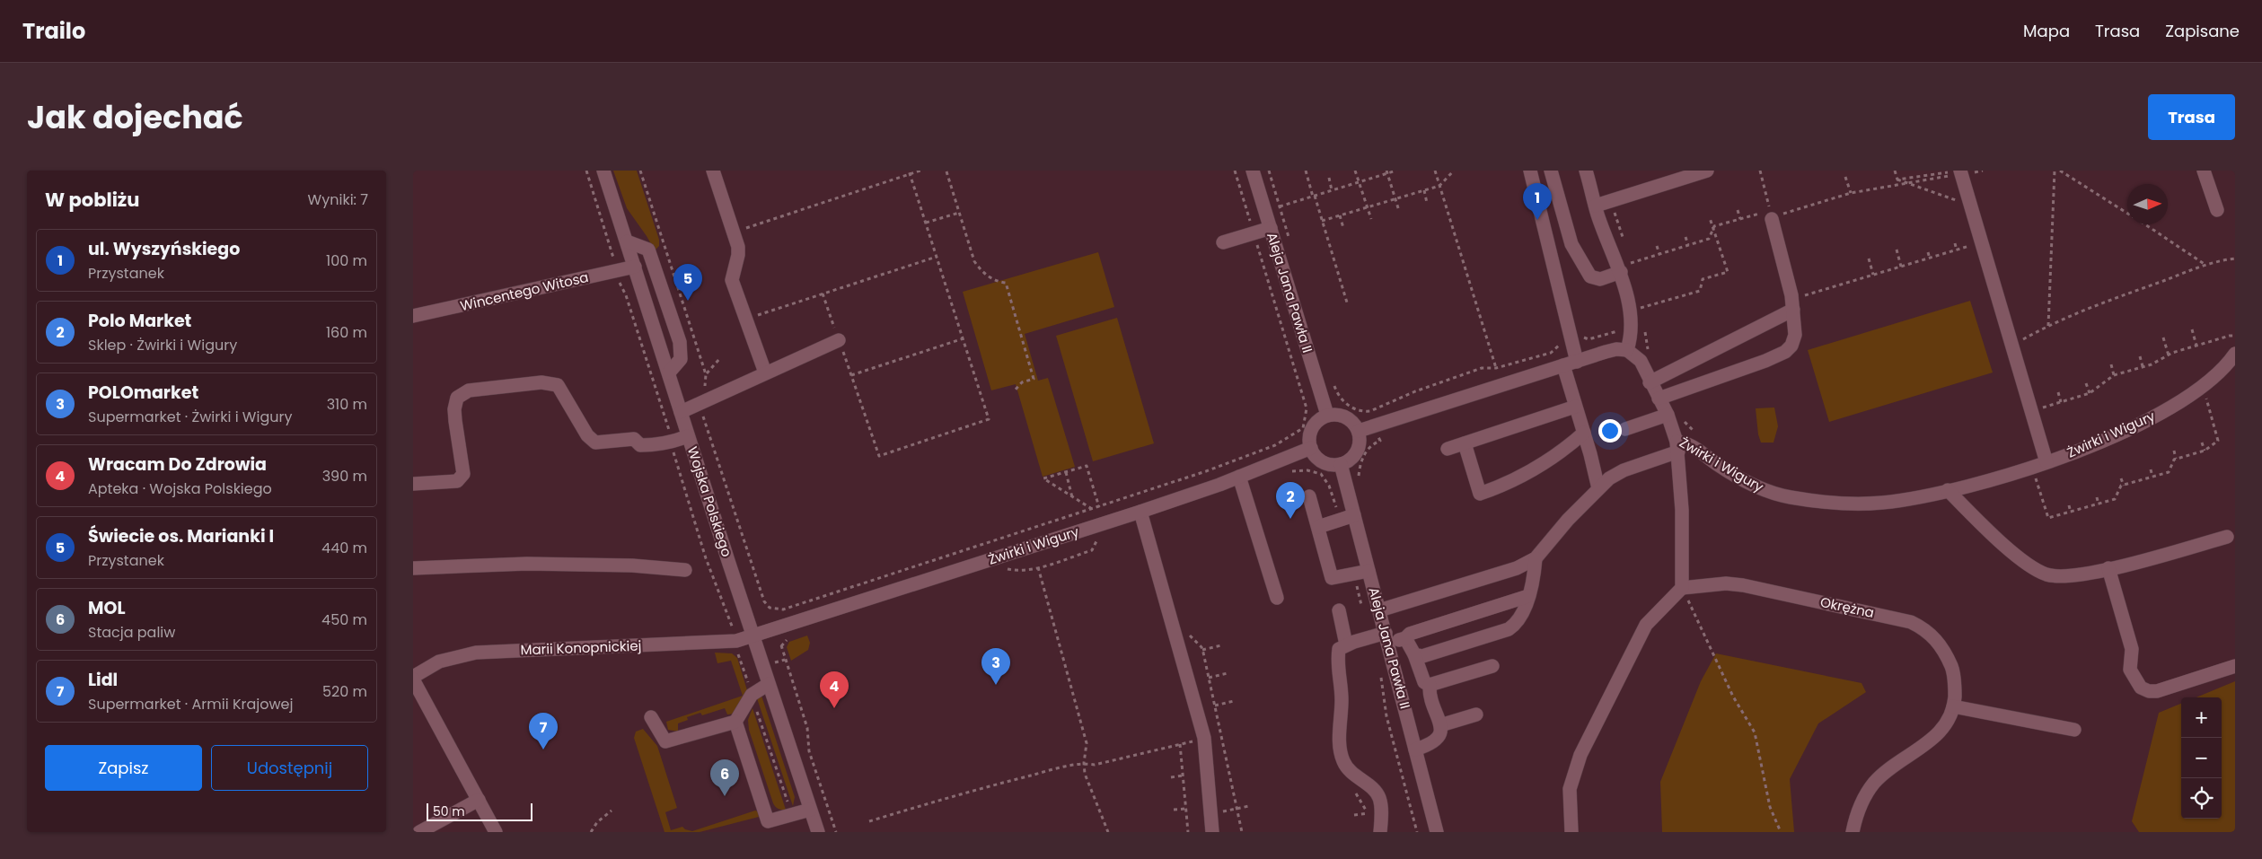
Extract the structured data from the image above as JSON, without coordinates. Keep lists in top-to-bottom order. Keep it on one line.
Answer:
{"streets":{"street":["Wincentego Witosa","Aleja Jana Pawła II","Żwirki i Wigury","Wojska Polskiego","Okrężna","Marii Konopnickiej"]},"crossings":[["Wincentego Witosa","Wojska Polskiego"],["Aleja Jana Pawła II","Żwirki i Wigury"],["Żwirki i Wigury","Wojska Polskiego"],["Żwirki i Wigury","Marii Konopnickiej"],["Wojska Polskiego","Marii Konopnickiej"]],"scale_bar":"50 m","north":"right","page":{"header":"Trailo","nav":["Mapa","Trasa","Zapisane"],"title":"Jak dojechać","buttons":["Trasa",["Zapisz","Udostępnij"]],"heading":["W pobliżu","Wyniki: 7"],"pins":["1","5","2","3","4","7","6"],"list":[{"mark":"1","name":"ul. Wyszyńskiego","note":"Przystanek","value":"100 m"},{"mark":"2","name":"Polo Market","note":"Sklep · Żwirki i Wigury","value":"160 m"},{"mark":"3","name":"POLOmarket","note":"Supermarket · Żwirki i Wigury","value":"310 m"},{"mark":"4","name":"Wracam Do Zdrowia","note":"Apteka · Wojska Polskiego","value":"390 m"},{"mark":"5","name":"Świecie os. Marianki I","note":"Przystanek","value":"440 m"},{"mark":"6","name":"MOL","note":"Stacja paliw","value":"450 m"},{"mark":"7","name":"Lidl","note":"Supermarket · Armii Krajowej","value":"520 m"}],"map_buttons":["+","−"],"scale":"50 m"}}
